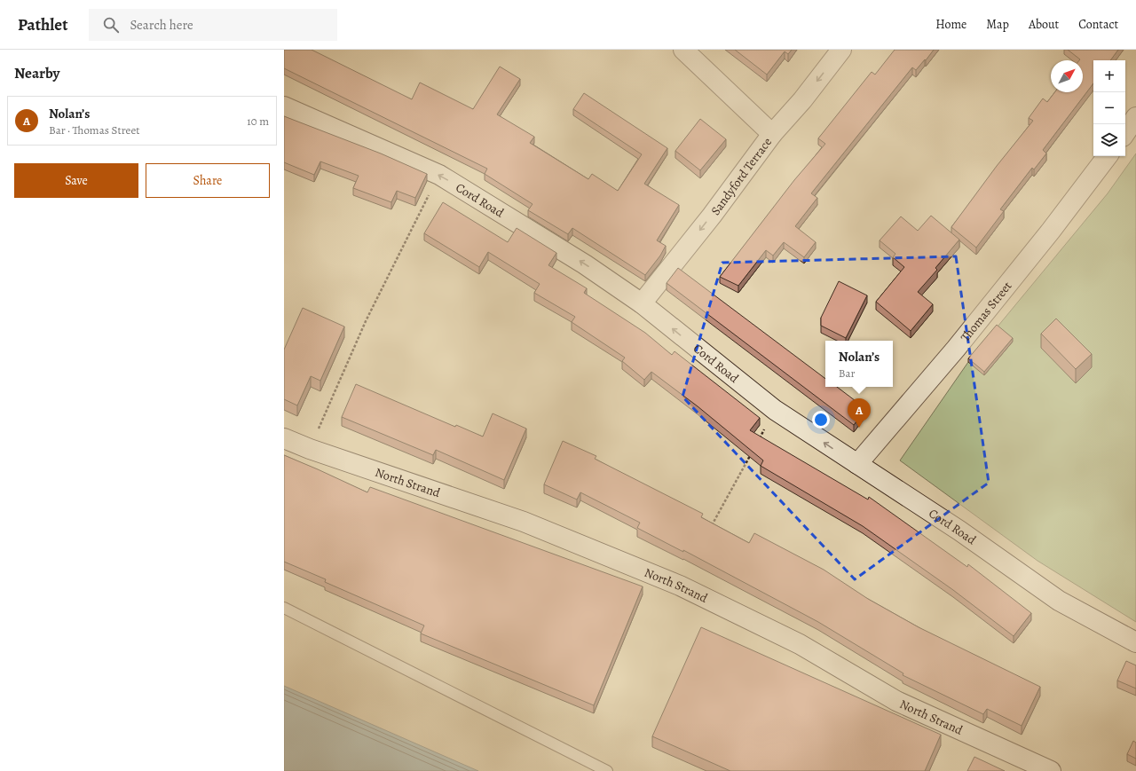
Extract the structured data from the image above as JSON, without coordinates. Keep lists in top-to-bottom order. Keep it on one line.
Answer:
{"streets":{"street":["Sandyford Terrace","Cord Road","Thomas Street","North Strand"]},"crossings":[["Sandyford Terrace","Cord Road"],["Cord Road","Thomas Street"]],"one_way":["Sandyford Terrace","Cord Road"],"north":"top right","page":{"header":"Pathlet","search":"Search here","nav":["Home","Map","About","Contact"],"heading":"Nearby","map_buttons":["+","−"],"list":[{"mark":"A","name":"Nolan’s","note":"Bar · Thomas Street","value":"10 m"}],"buttons":["Save","Share"],"popup":["Nolan’s","Bar"],"pins":"A"}}
